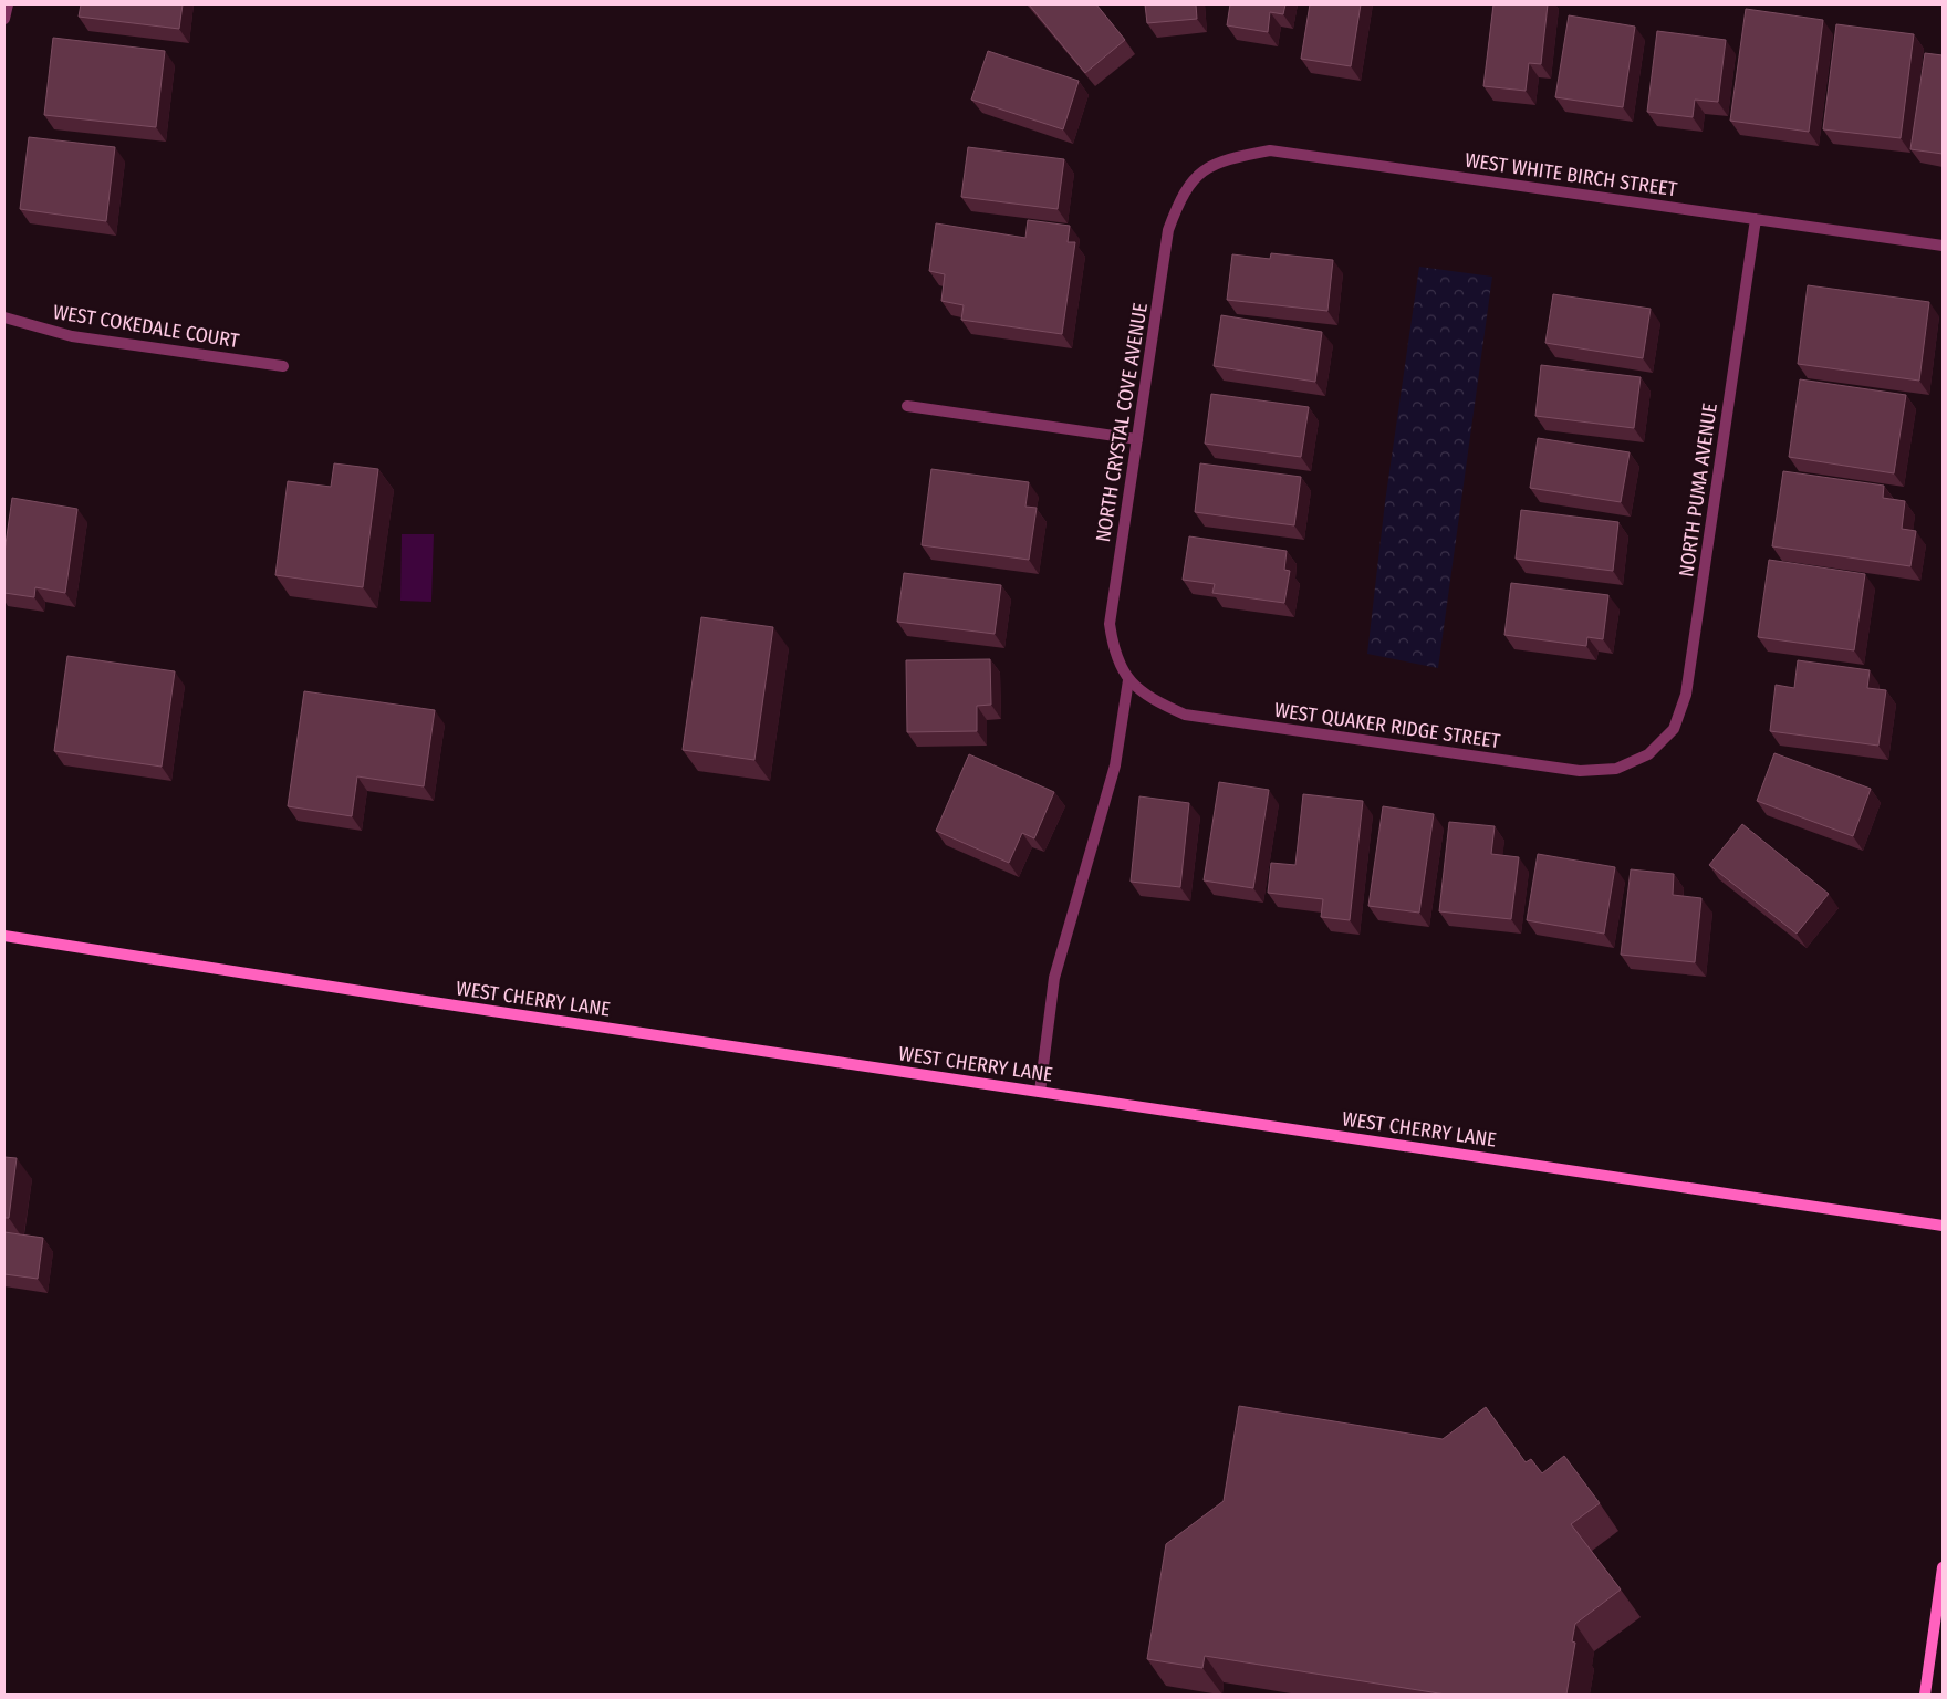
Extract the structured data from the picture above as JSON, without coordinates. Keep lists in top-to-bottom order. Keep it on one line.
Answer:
{"streets":{"main road":["WEST CHERRY LANE"],"street":["WEST WHITE BIRCH STREET","WEST COKEDALE COURT","NORTH CRYSTAL COVE AVENUE","NORTH PUMA AVENUE","WEST QUAKER RIDGE STREET"]},"crossings":[["WEST WHITE BIRCH STREET","NORTH CRYSTAL COVE AVENUE"],["WEST WHITE BIRCH STREET","NORTH PUMA AVENUE"],["NORTH CRYSTAL COVE AVENUE","WEST QUAKER RIDGE STREET"],["NORTH PUMA AVENUE","WEST QUAKER RIDGE STREET"]]}
